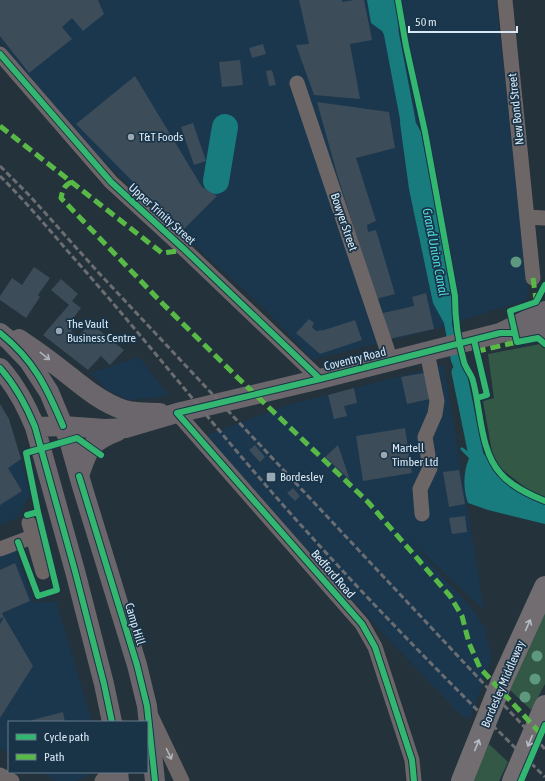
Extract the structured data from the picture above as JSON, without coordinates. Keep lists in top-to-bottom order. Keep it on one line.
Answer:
{"streets":{"highway":["Bordesley Middleway"],"main road":["Coventry Road","Camp Hill"],"street":["New Bond Street","Upper Trinity Street","Bowyer Street","Bedford Road"]},"crossings":[["Upper Trinity Street","Coventry Road"],["Bowyer Street","Coventry Road"],["Coventry Road","Bedford Road"],["Coventry Road","Camp Hill"]],"water":["Grand Union Canal"],"places":{"other":["T&T Foods","The Vault Business Centre","Martell Timber Ltd"],"transit":["Bordesley"]},"legend":["Cycle path","Path"],"scale_bar":"50 m"}
